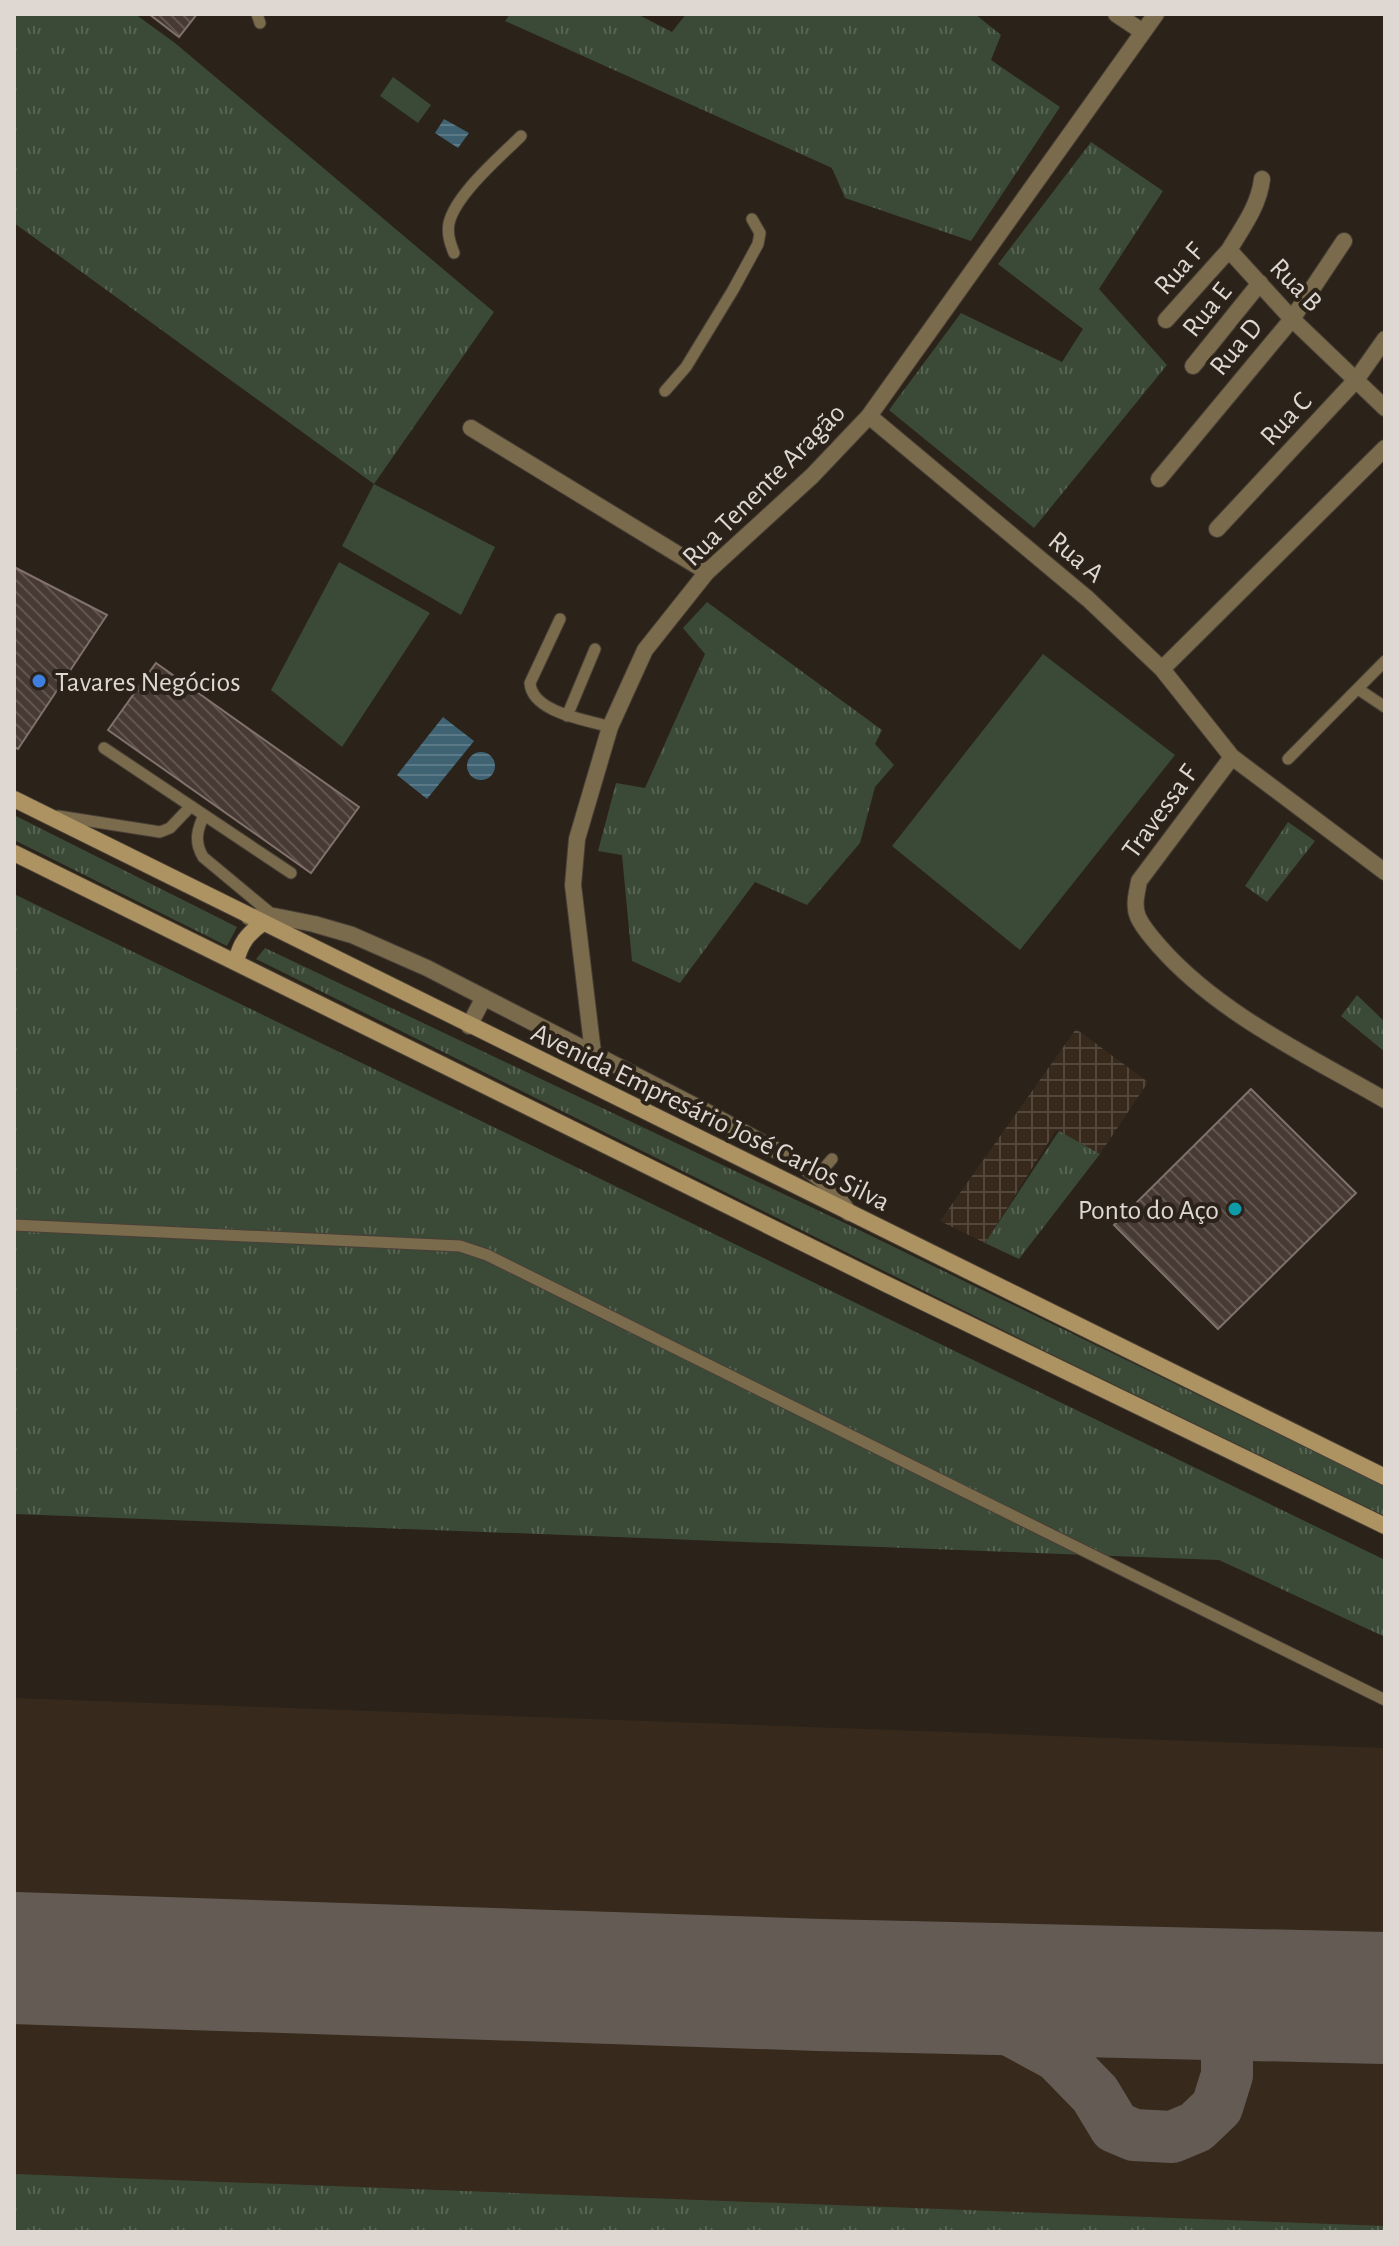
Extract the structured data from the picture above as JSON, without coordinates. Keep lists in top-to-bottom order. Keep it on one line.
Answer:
{"streets":{"main road":["Avenida Empresário José Carlos Silva"],"street":["Rua F","Rua B","Rua E","Rua D","Rua C","Rua Tenente Aragão","Rua A","Travessa F"]},"crossings":[["Rua F","Rua B"],["Rua B","Rua E"],["Rua B","Rua D"],["Rua B","Rua C"],["Rua Tenente Aragão","Rua A"],["Rua A","Travessa F"]],"places":["Tavares Negócios","Ponto do Aço"]}
